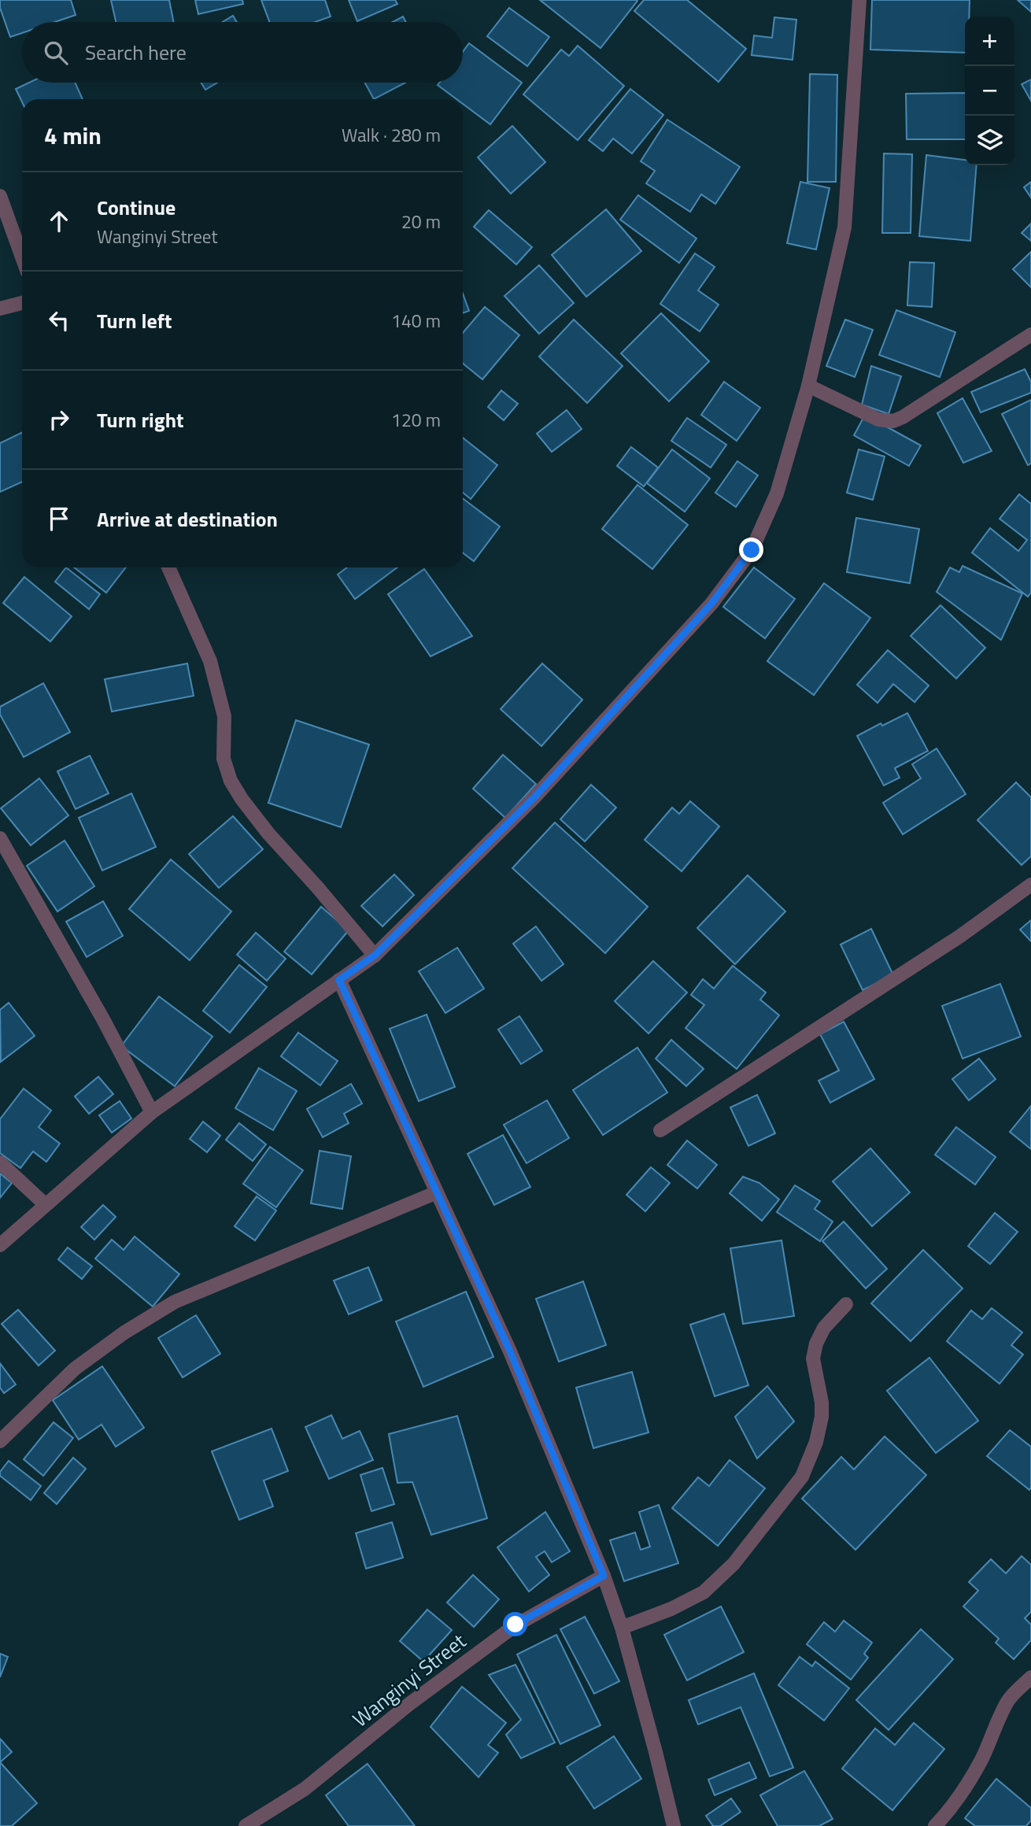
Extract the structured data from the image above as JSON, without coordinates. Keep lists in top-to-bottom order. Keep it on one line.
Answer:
{"streets":{"street":["Wanginyi Street"]},"page":{"map_buttons":["+","−"],"search":"Search here","heading":["4 min","Walk · 280 m"],"list":[["Continue","Wanginyi Street","20 m"],["Turn left","140 m"],["Turn right","120 m"],"Arrive at destination"]}}
